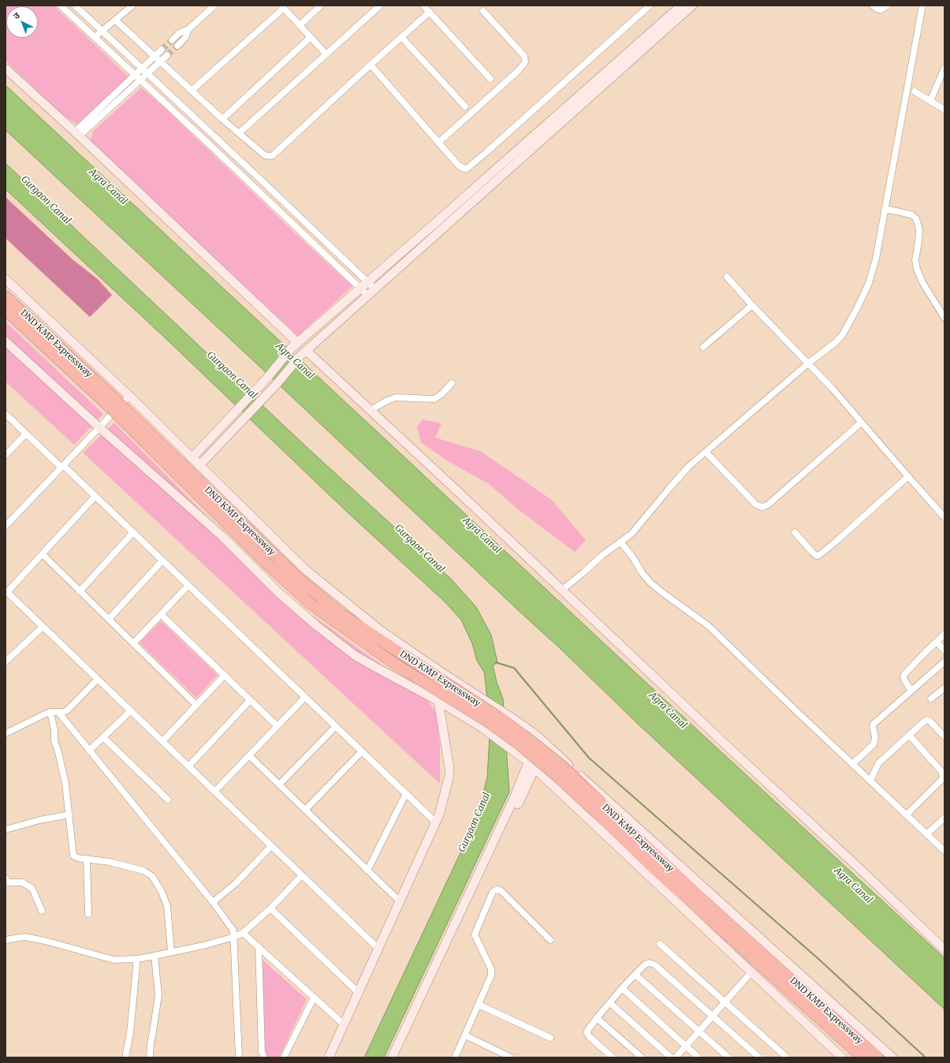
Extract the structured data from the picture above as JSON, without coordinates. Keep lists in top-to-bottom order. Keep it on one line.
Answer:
{"streets":{"highway":["DND KMP Expressway"]},"water":["Agra Canal","Gurgaon Canal"],"north":"top left"}
